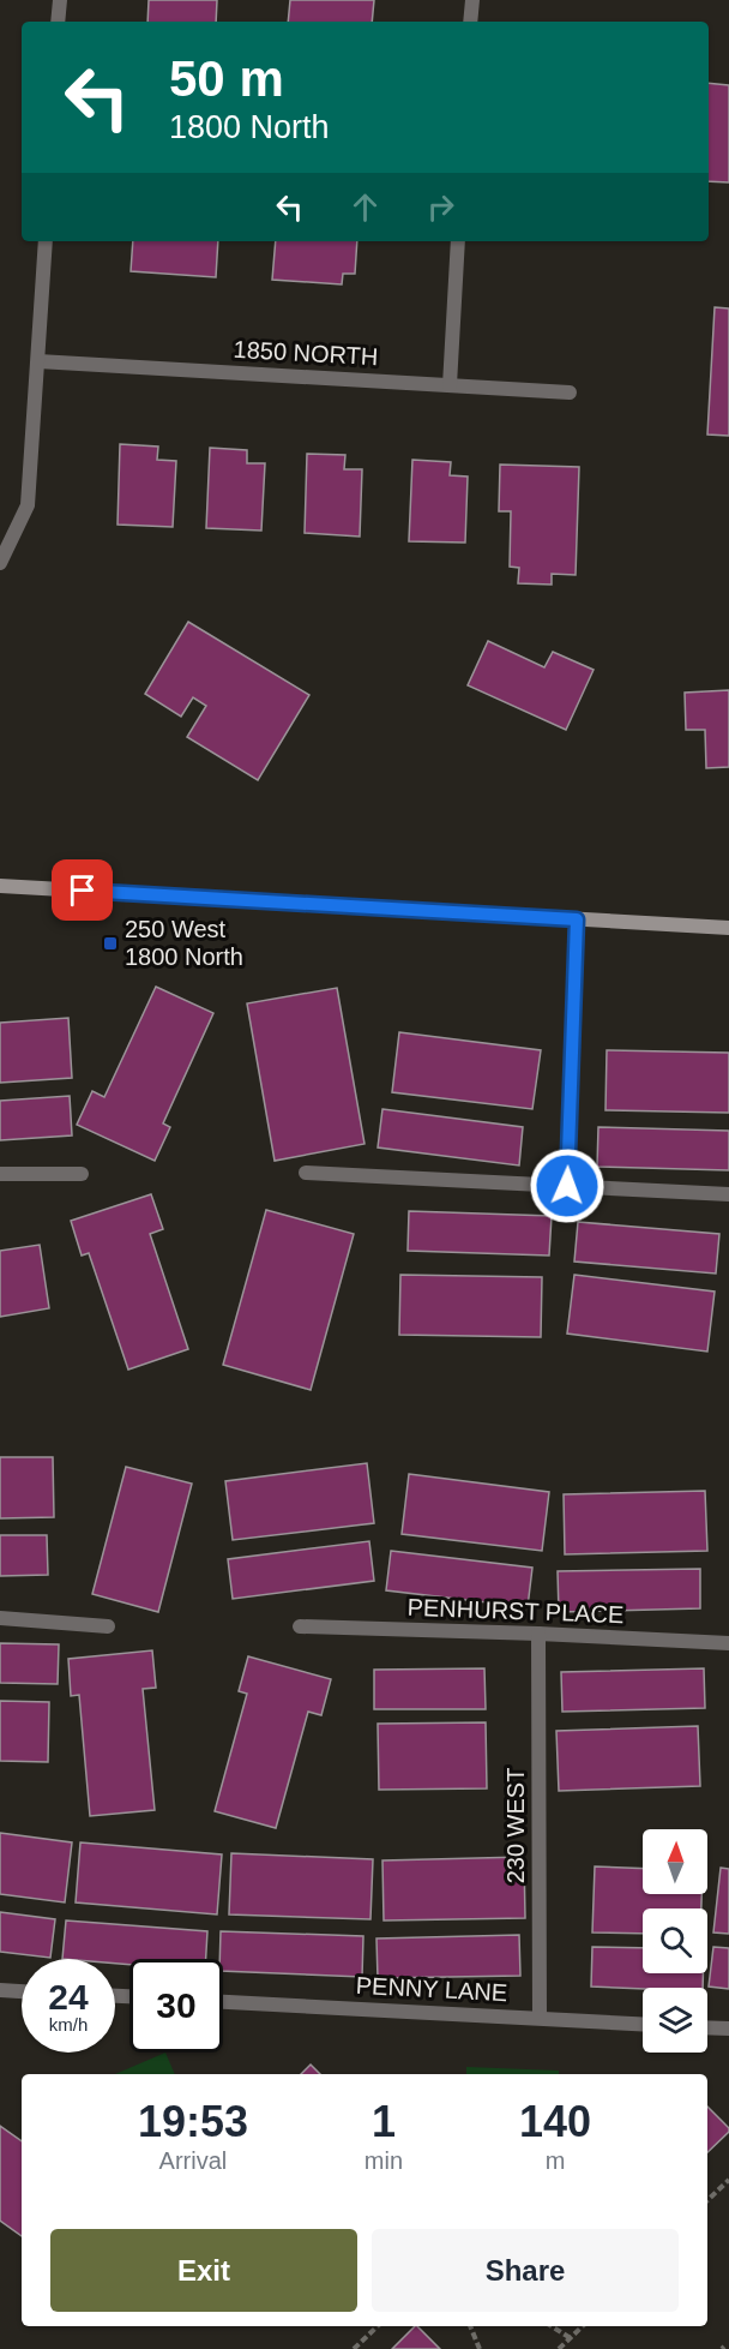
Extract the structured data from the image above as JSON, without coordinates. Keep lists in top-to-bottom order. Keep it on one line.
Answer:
{"streets":{"street":["1850 NORTH","PENHURST PLACE","230 WEST","PENNY LANE"]},"crossings":[["PENHURST PLACE","230 WEST"],["230 WEST","PENNY LANE"]],"places":{"transit":["250 West 1800 North"]},"north":"top","page":{"turn":["50 m","1800 North"],"speed":"24 km/h","limit":"30","eta":["19:53","Arrival","1","min","140","m"],"buttons":["Exit","Share"]}}
